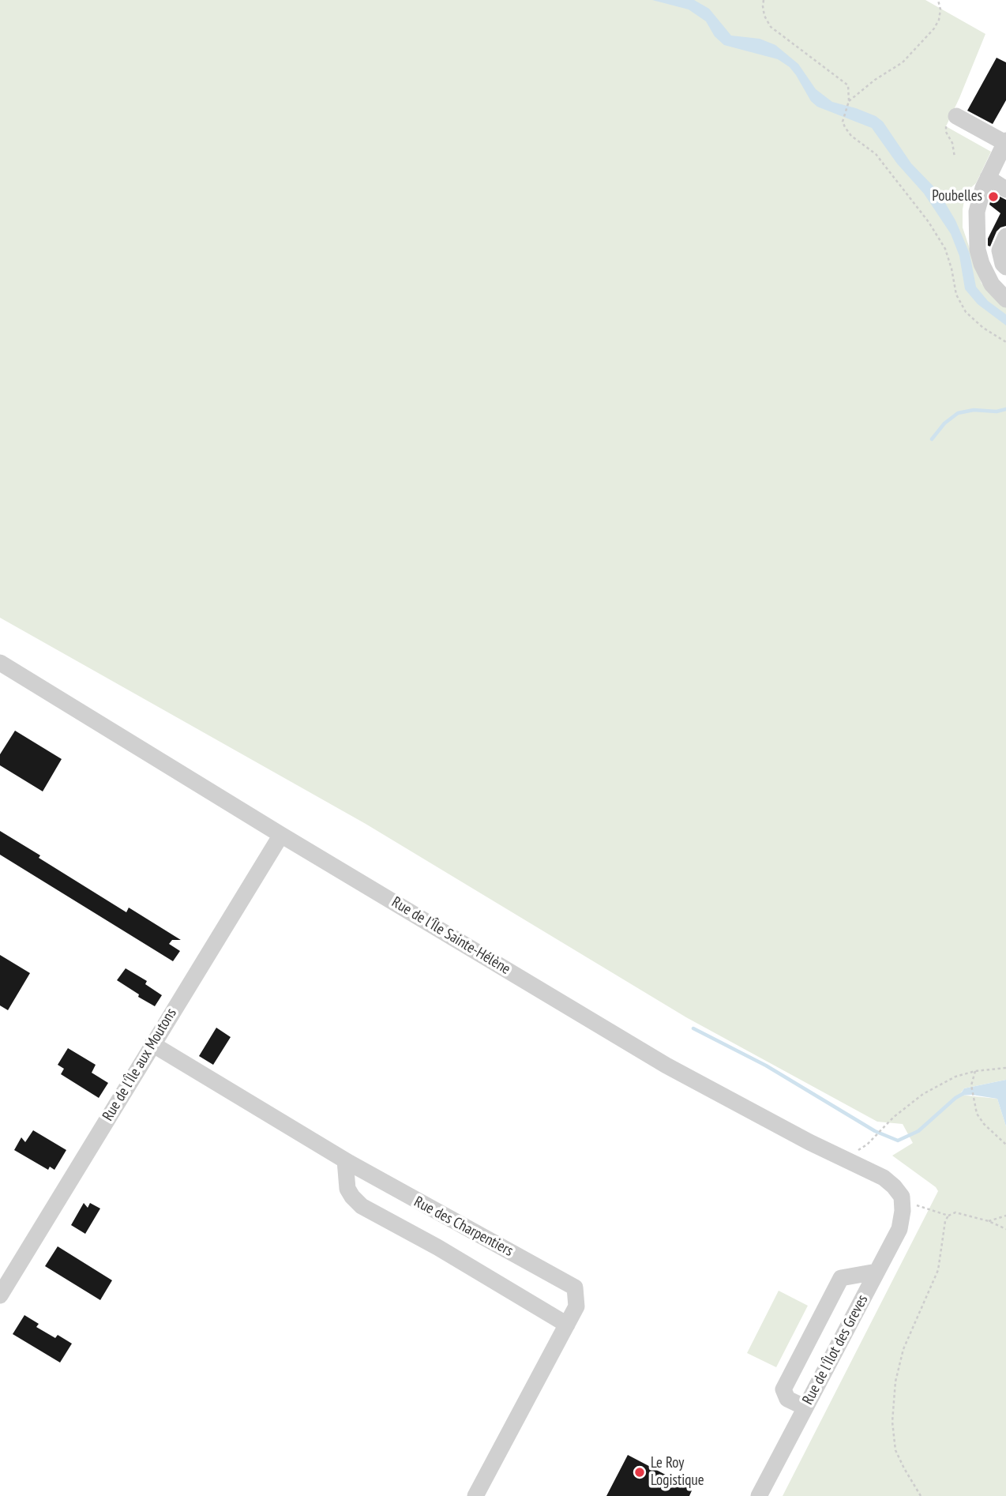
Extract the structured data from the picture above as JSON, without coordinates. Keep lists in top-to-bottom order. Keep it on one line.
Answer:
{"streets":{"street":["Rue de l'Île Sainte-Hélène","Rue de l'Île aux Moutons","Rue des Charpentiers","Rue de l'Îlot des Greves"]},"crossings":[["Rue de l'Île Sainte-Hélène","Rue de l'Île aux Moutons"],["Rue de l'Île Sainte-Hélène","Rue de l'Îlot des Greves"],["Rue de l'Île aux Moutons","Rue des Charpentiers"]],"places":["Poubelles","Le Roy Logistique"]}
